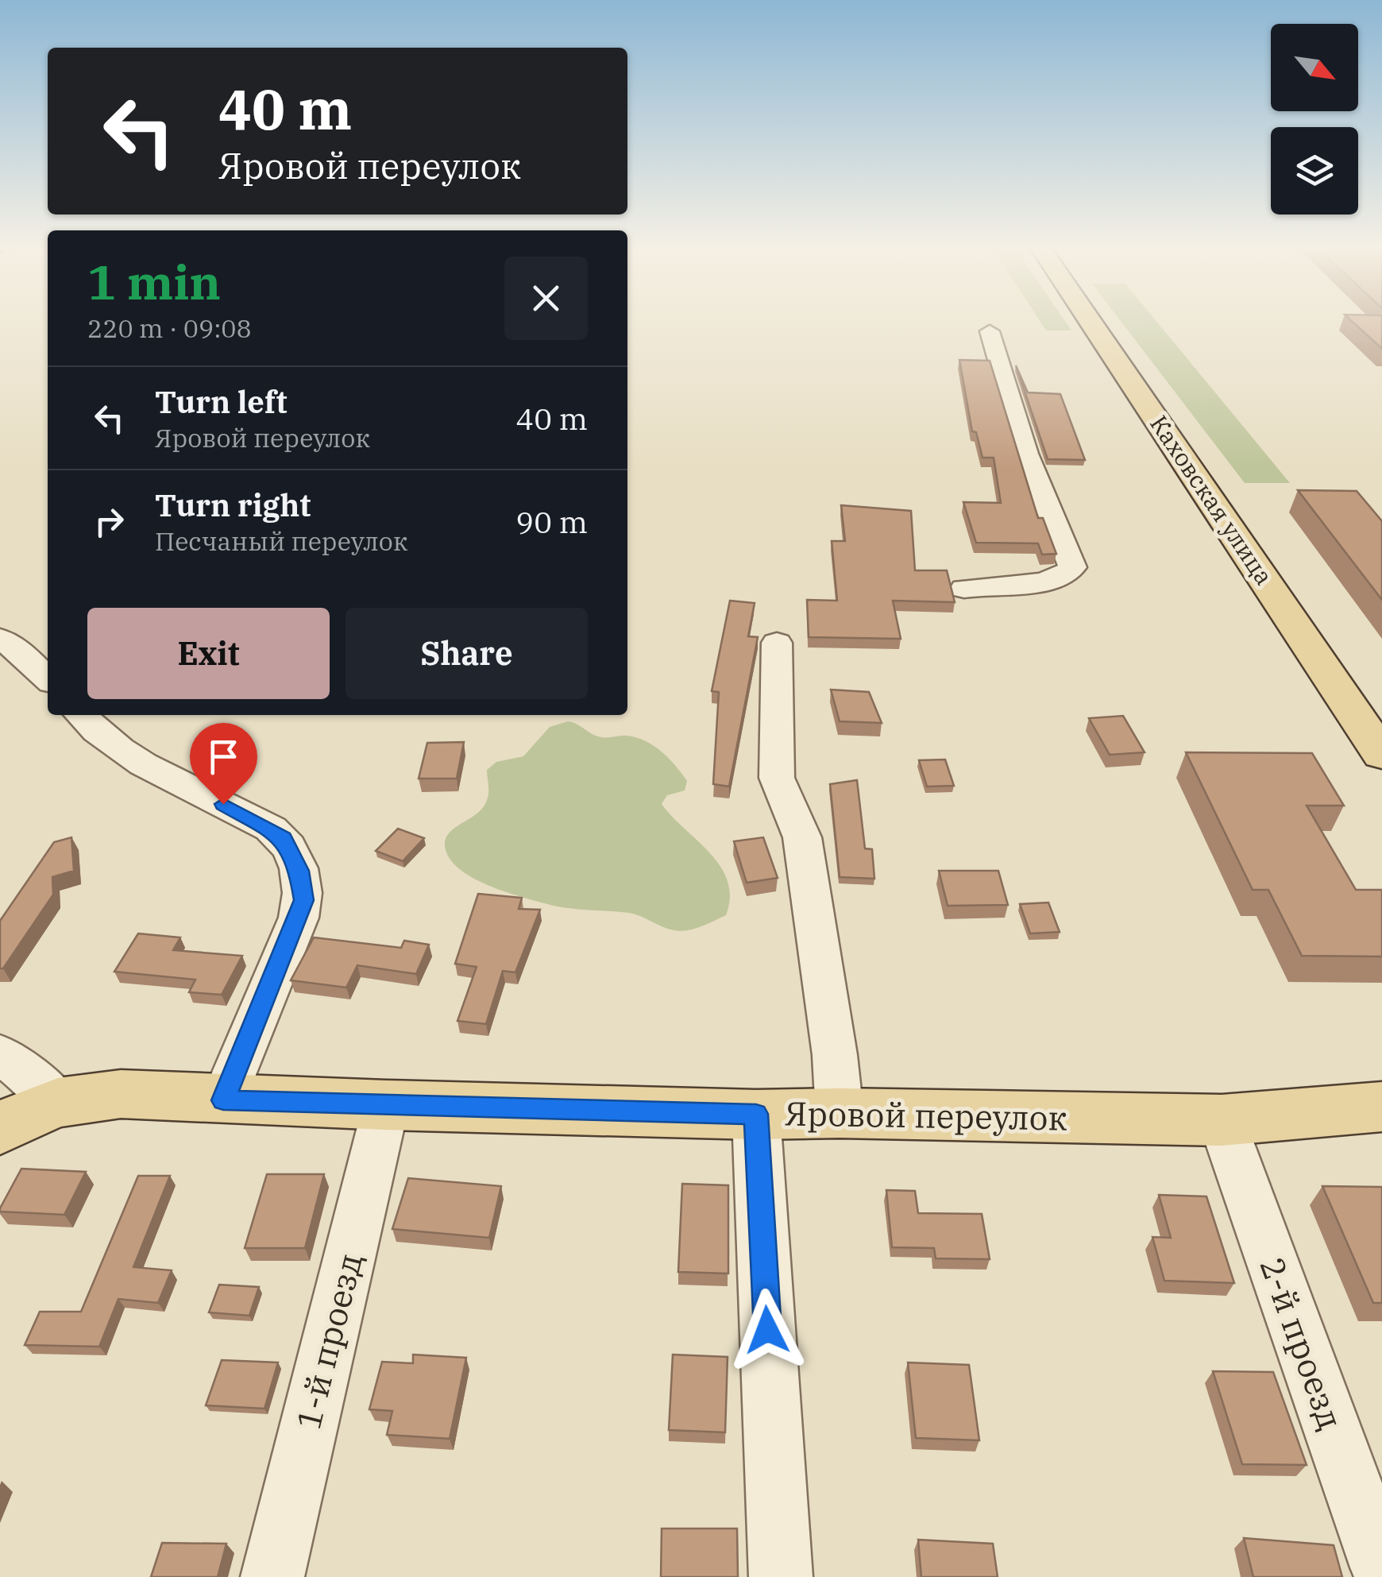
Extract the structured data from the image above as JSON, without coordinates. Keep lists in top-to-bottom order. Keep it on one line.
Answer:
{"streets":{"main road":["Каховская улица","Яровой переулок"],"street":["1-й проезд","2-й проезд"]},"crossings":[["Яровой переулок","1-й проезд"],["Яровой переулок","2-й проезд"]],"north":"bottom right","page":{"turn":["40 m","Яровой переулок"],"heading":["1 min","220 m · 09:08"],"list":[{"name":"Turn left","note":"Яровой переулок","value":"40 m"},{"name":"Turn right","note":"Песчаный переулок","value":"90 m"}],"buttons":["Exit","Share"]}}
